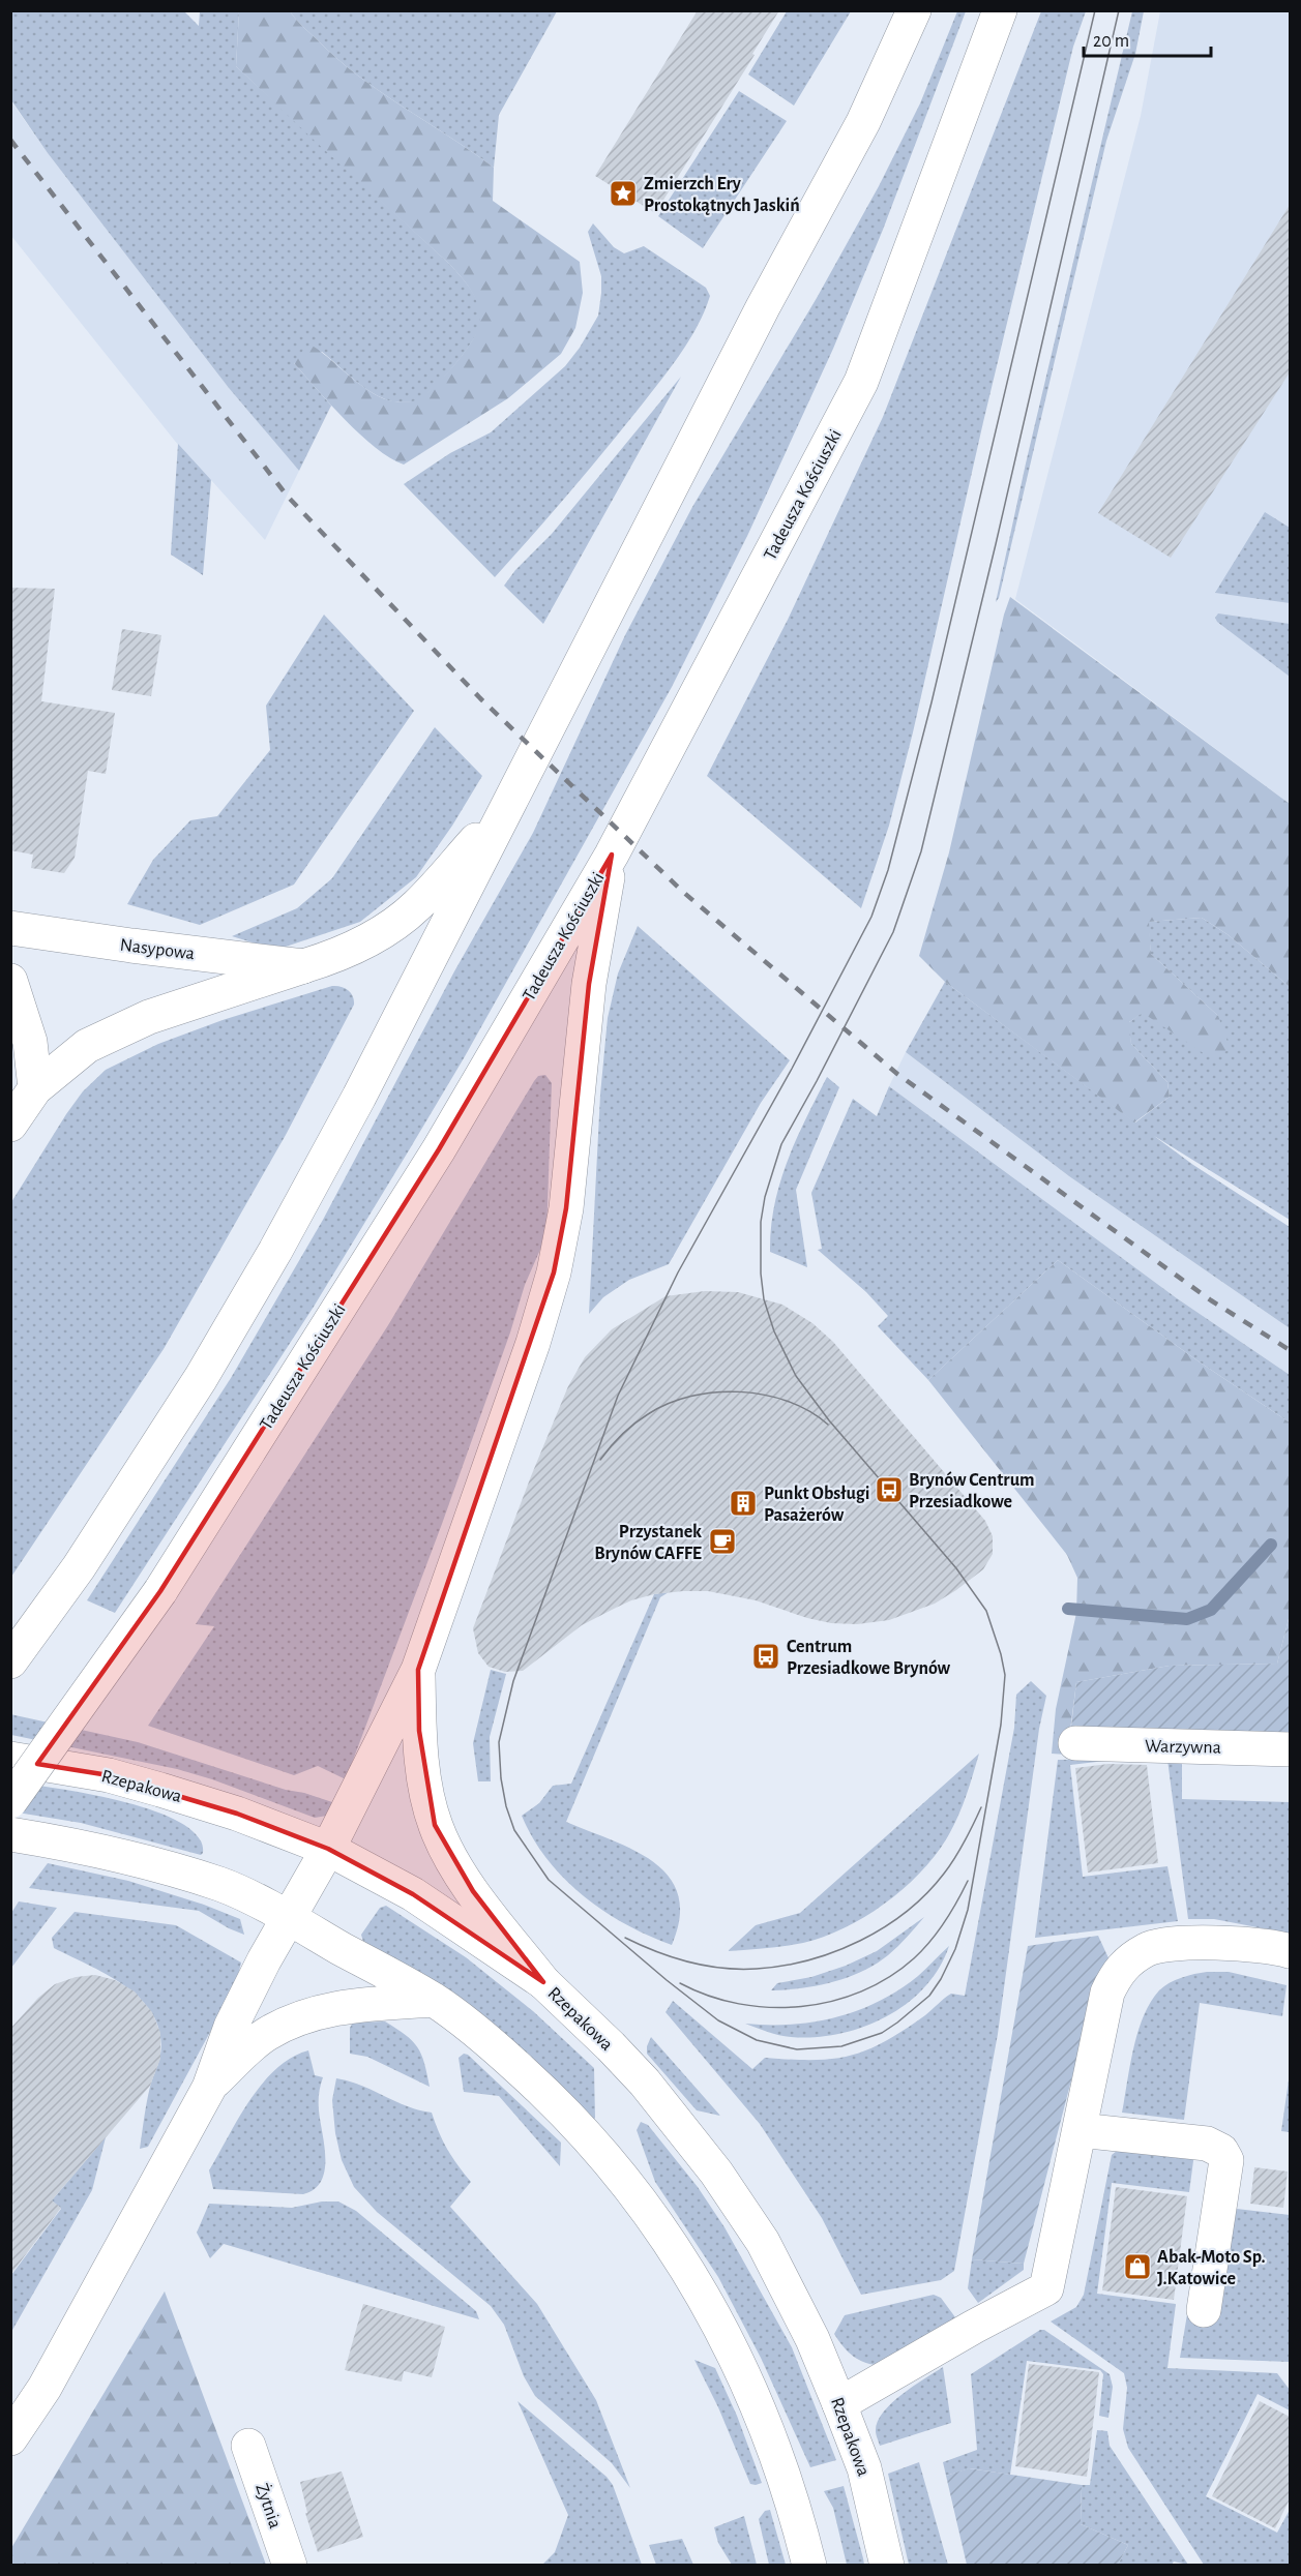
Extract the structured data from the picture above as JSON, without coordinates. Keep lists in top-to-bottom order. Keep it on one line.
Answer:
{"streets":{"main road":["Tadeusza Kościuszki","Nasypowa","Warzywna","Rzepakowa","Żytnia"]},"places":{"place":["Zmierzch Ery Prostokątnych Jaskiń"],"bus stop":["Brynów Centrum Przesiadkowe","Centrum Przesiadkowe Brynów"],"building":["Punkt Obsługi Pasażerów"],"cafe":["Przystanek Brynów CAFFE"],"shop":["Abak-Moto Sp. J.Katowice"]},"scale_bar":"20 m"}
